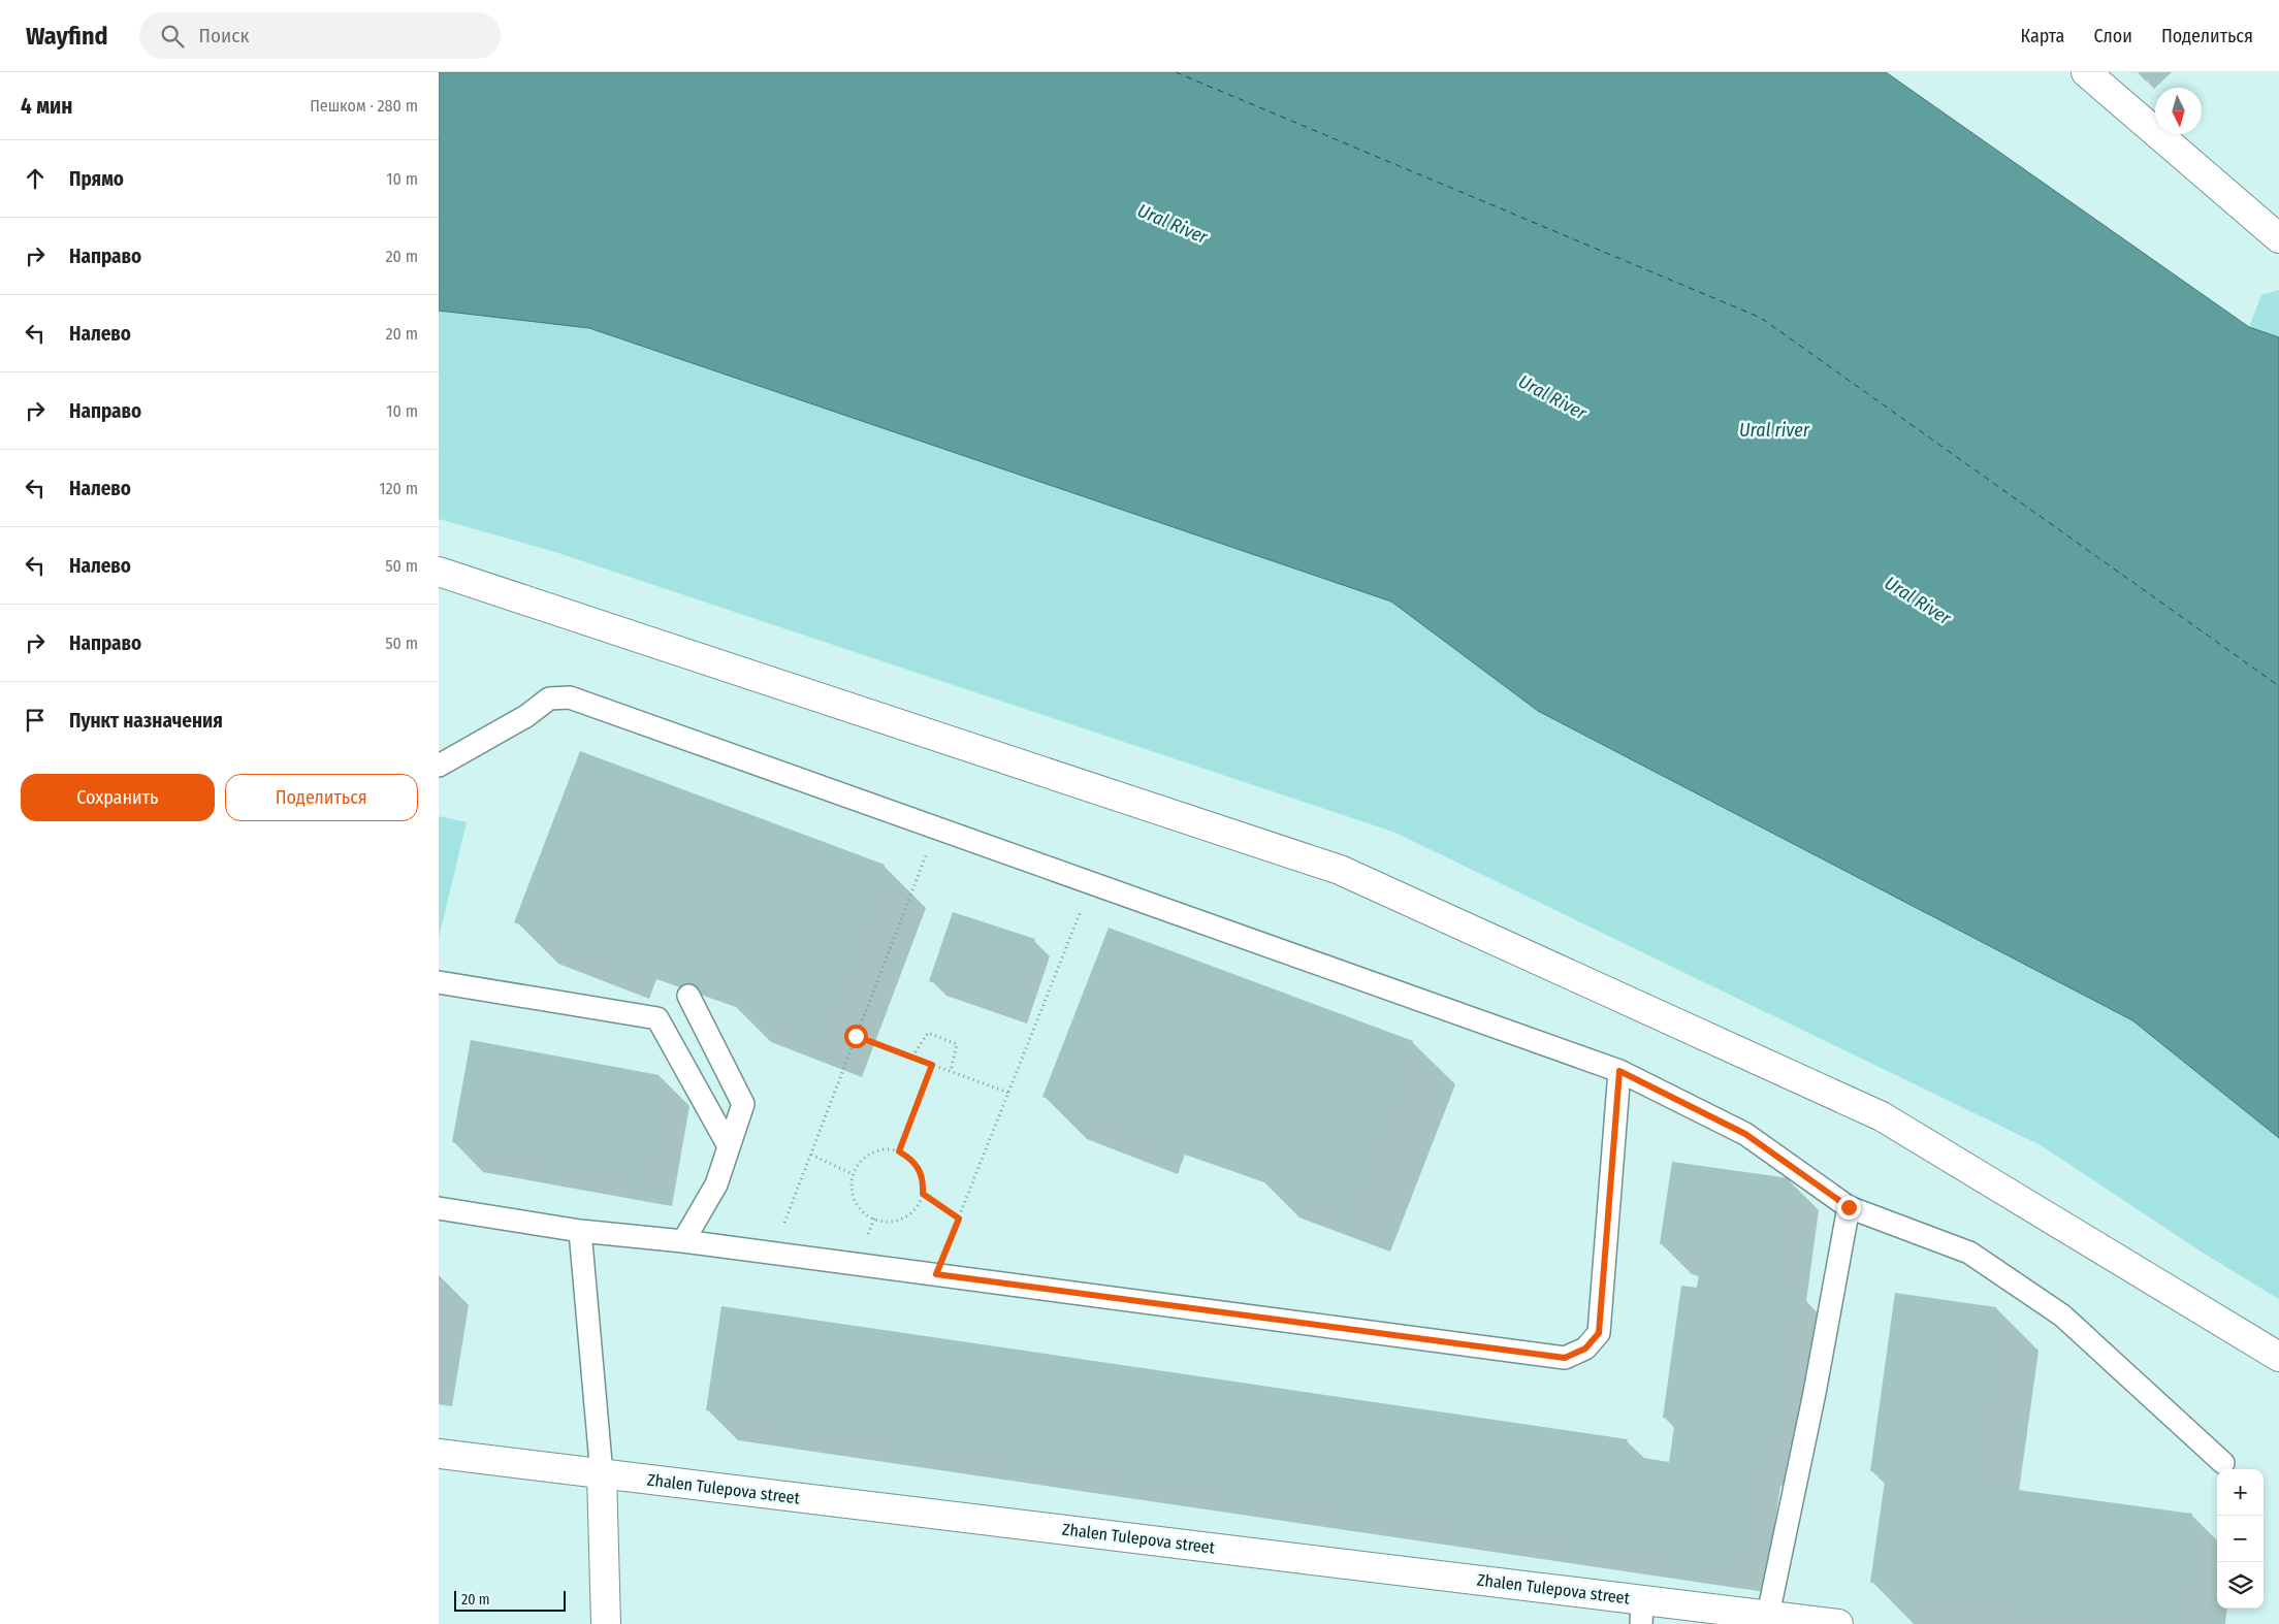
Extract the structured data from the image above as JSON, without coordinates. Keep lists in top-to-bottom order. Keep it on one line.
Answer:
{"streets":{"street":["Zhalen Tulepova street"]},"water":["Ural River","Ural river"],"scale_bar":"20 m","north":"bottom","page":{"header":"Wayfind","search":"Поиск","nav":["Карта","Слои","Поделиться"],"heading":["4 мин","Пешком · 280 m"],"list":[["Прямо","10 m"],["Направо","20 m"],["Налево","20 m"],["Направо","10 m"],["Налево","120 m"],["Налево","50 m"],["Направо","50 m"],"Пункт назначения"],"buttons":["Сохранить","Поделиться"],"map_buttons":["+","−"],"scale":"20 m"}}
